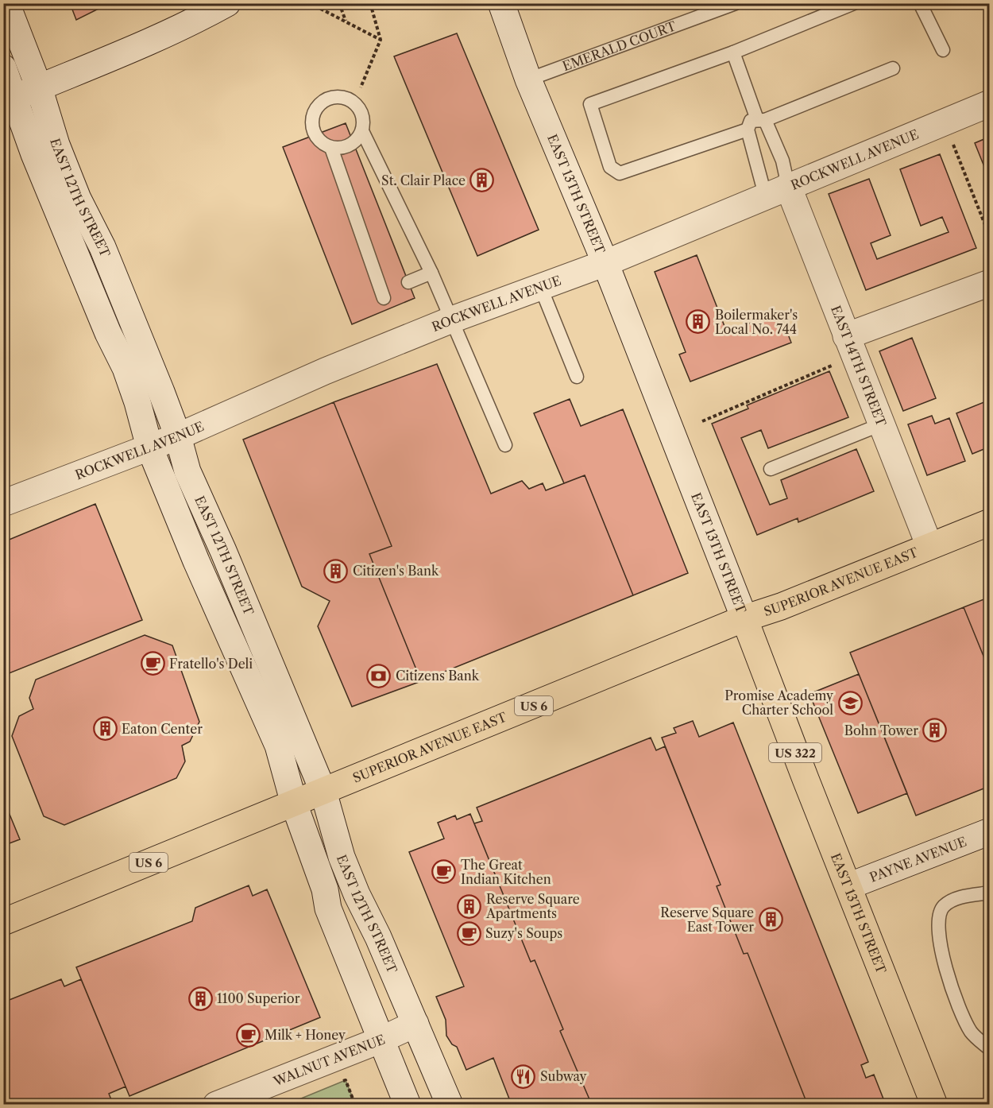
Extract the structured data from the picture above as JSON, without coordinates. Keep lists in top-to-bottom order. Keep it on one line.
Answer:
{"streets":{"main road":["EAST 13TH STREET","SUPERIOR AVENUE EAST","US 6","US 322"],"street":["ROCKWELL AVENUE","EAST 12TH STREET","EAST 14TH STREET","PAYNE AVENUE","WALNUT AVENUE"],"lane":["EMERALD COURT"]},"crossings":[["EMERALD COURT","EAST 13TH STREET"],["ROCKWELL AVENUE","EAST 13TH STREET"],["ROCKWELL AVENUE","EAST 12TH STREET"],["ROCKWELL AVENUE","EAST 14TH STREET"],["EAST 13TH STREET","SUPERIOR AVENUE EAST"],["EAST 13TH STREET","PAYNE AVENUE"],["EAST 12TH STREET","SUPERIOR AVENUE EAST"],["EAST 12TH STREET","WALNUT AVENUE"],["EAST 14TH STREET","SUPERIOR AVENUE EAST"]],"places":{"building":["St. Clair Place","Boilermaker's Local No. 744","Citizen's Bank","Eaton Center","Bohn Tower","Reserve Square Apartments","Reserve Square East Tower","1100 Superior"],"cafe":["Fratello's Deli","The Great Indian Kitchen","Suzy's Soups","Milk + Honey"],"bank":["Citizens Bank"],"school or university":["Promise Academy Charter School"],"restaurant":["Subway"]}}
